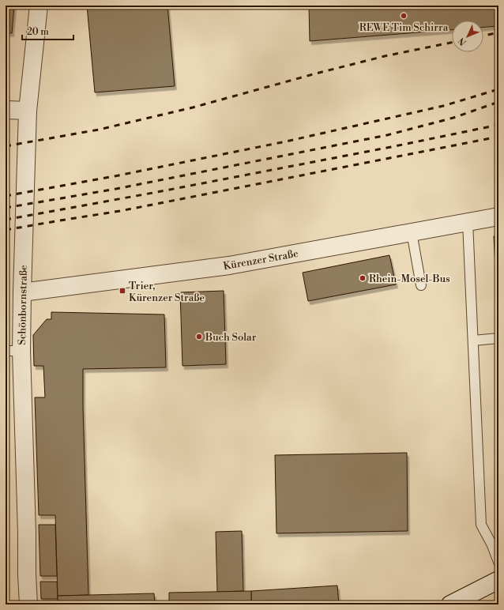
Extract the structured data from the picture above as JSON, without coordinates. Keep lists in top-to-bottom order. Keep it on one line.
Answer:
{"streets":{"street":["Kürenzer Straße","Schönbornstraße"]},"crossings":[["Kürenzer Straße","Schönbornstraße"]],"places":{"other":["REWE Tim Schirra","Rhein-Mosel-Bus","Buch Solar"],"transit":["Trier, Kürenzer Straße"]},"scale_bar":"20 m","north":"bottom left"}
